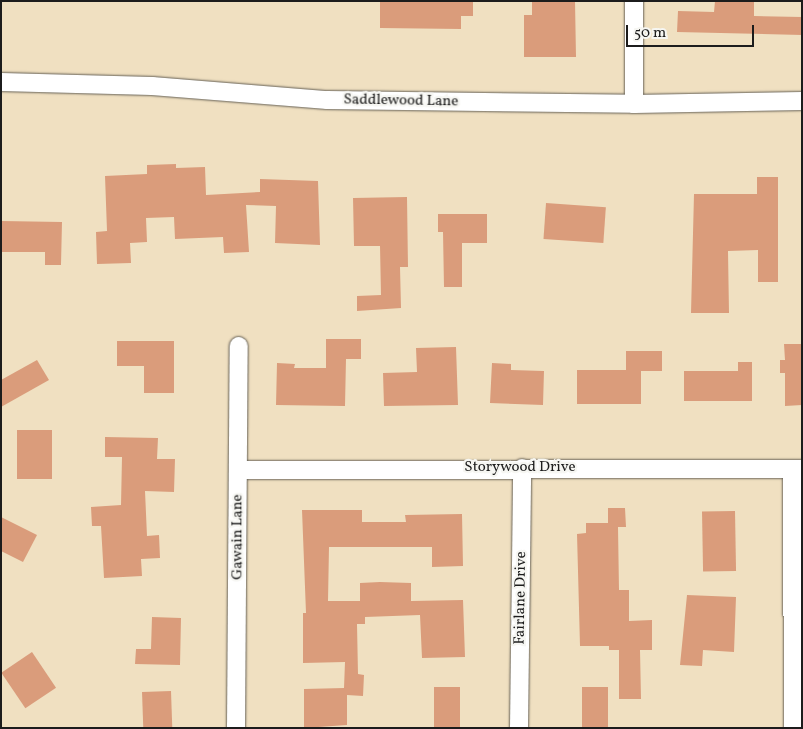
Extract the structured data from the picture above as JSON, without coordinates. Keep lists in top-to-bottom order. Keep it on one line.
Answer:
{"streets":{"street":["Saddlewood Lane","Storywood Drive","Gawain Lane","Fairlane Drive"]},"crossings":[["Storywood Drive","Gawain Lane"],["Storywood Drive","Fairlane Drive"]],"scale_bar":"50 m"}
